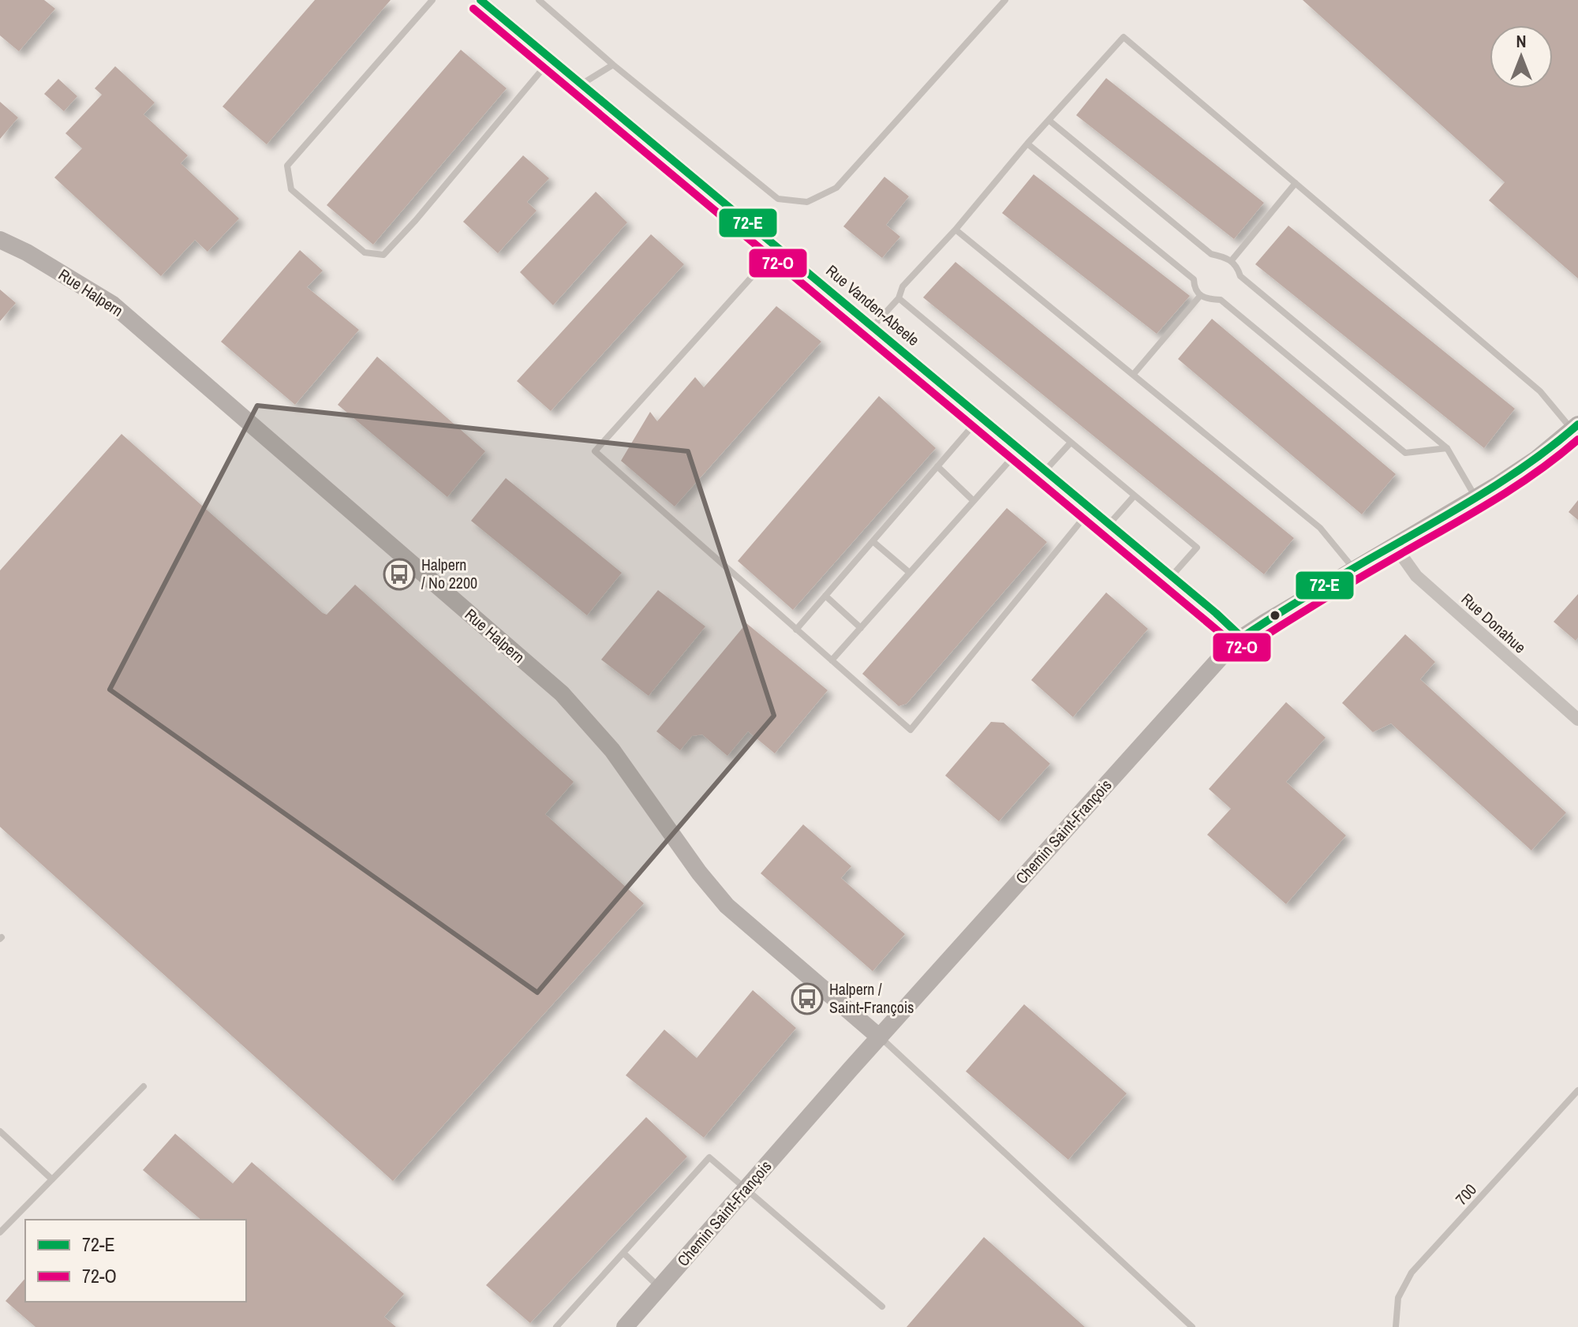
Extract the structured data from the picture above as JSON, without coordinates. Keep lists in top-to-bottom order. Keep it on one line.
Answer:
{"streets":{"street":["Rue Halpern","Rue Vanden-Abeele","Rue Donahue","Chemin Saint-François"],"lane":["700"]},"crossings":[["Rue Halpern","Chemin Saint-François"],["Rue Vanden-Abeele","Chemin Saint-François"],["Rue Donahue","Chemin Saint-François"]],"places":{"bus stop":["Halpern / No 2200","Halpern / Saint-François"]},"lines":["transit line 72-E","transit line 72-O"],"legend":["72-E","72-O"],"north":"top"}
